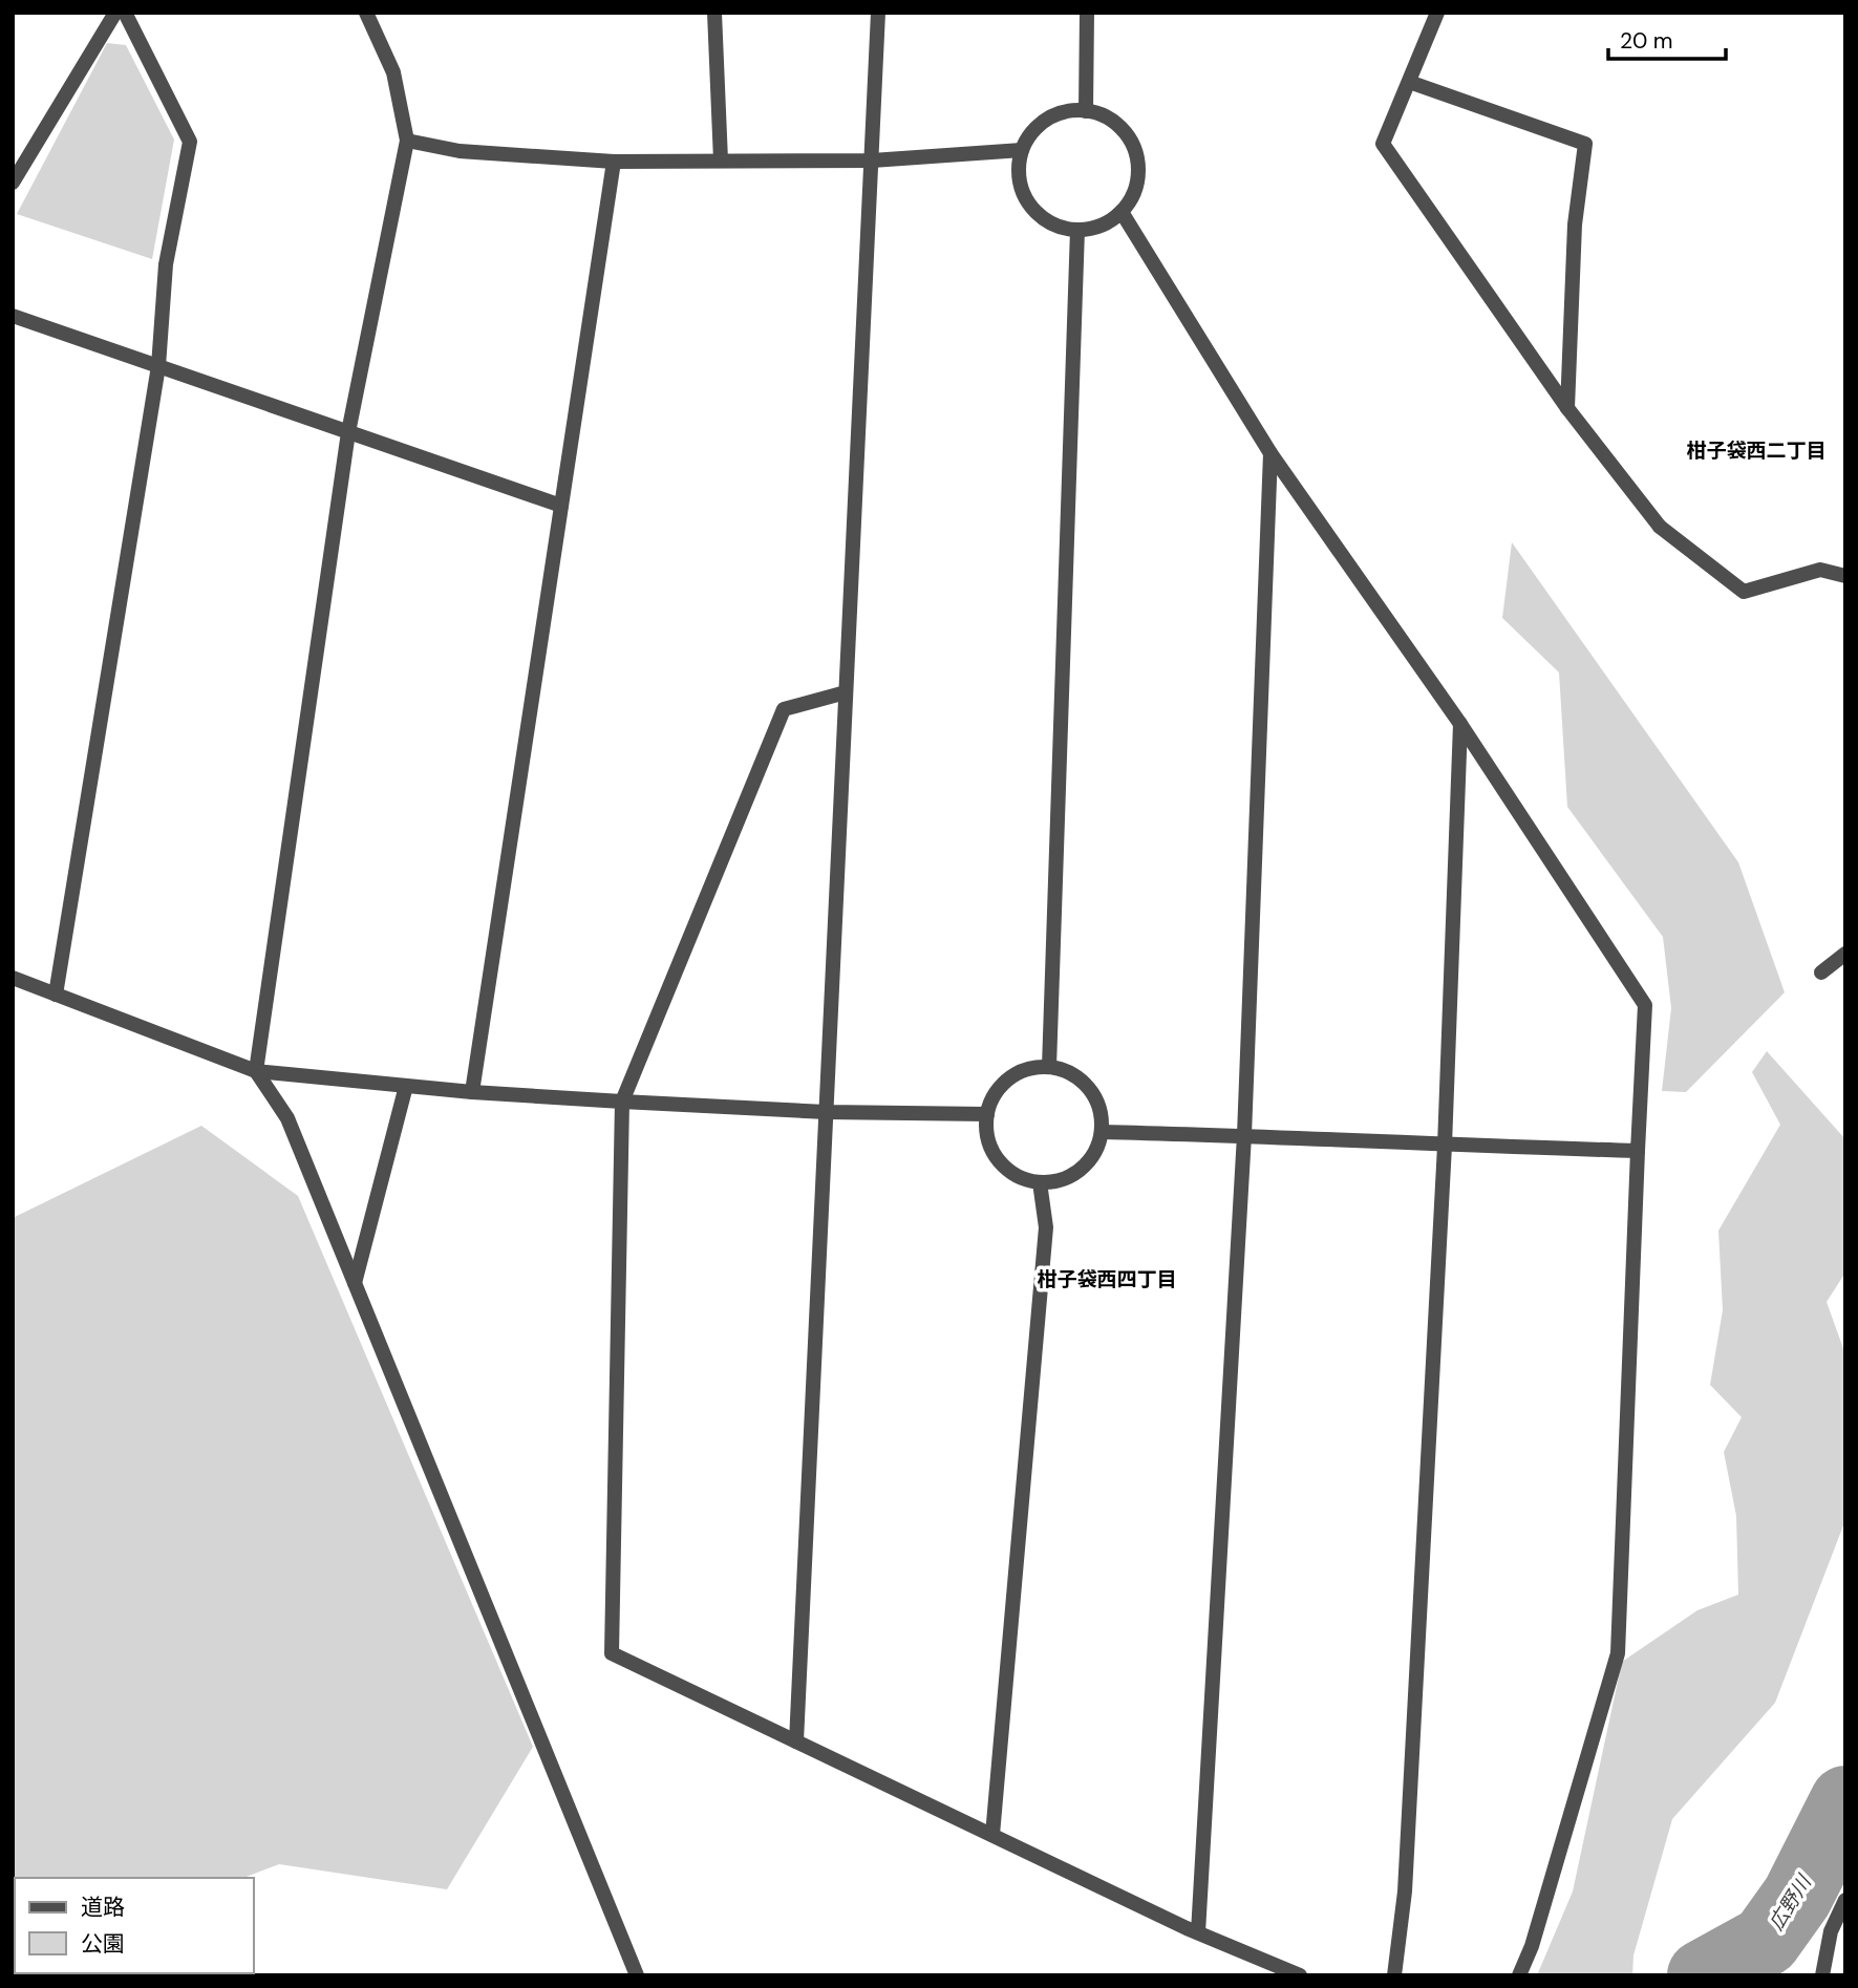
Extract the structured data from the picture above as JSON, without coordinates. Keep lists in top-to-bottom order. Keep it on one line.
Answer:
{"districts":["柑子袋西二丁目","柑子袋西四丁目"],"water":["広野川"],"legend":["道路","公園"],"scale_bar":"20 m"}
